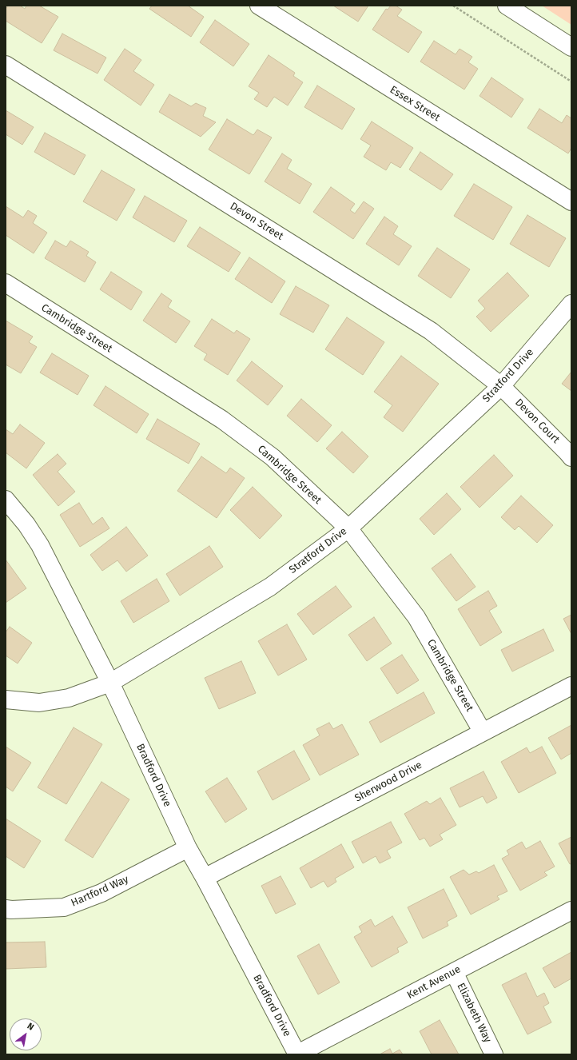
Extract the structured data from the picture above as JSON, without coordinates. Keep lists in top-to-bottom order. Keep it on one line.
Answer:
{"streets":{"street":["Essex Street","Devon Street","Cambridge Street","Stratford Drive","Devon Court","Bradford Drive","Sherwood Drive","Hartford Way","Kent Avenue","Elizabeth Way"]},"crossings":[["Devon Street","Stratford Drive"],["Devon Street","Devon Court"],["Cambridge Street","Stratford Drive"],["Cambridge Street","Sherwood Drive"],["Stratford Drive","Devon Court"],["Stratford Drive","Bradford Drive"],["Bradford Drive","Sherwood Drive"],["Bradford Drive","Hartford Way"],["Bradford Drive","Kent Avenue"],["Kent Avenue","Elizabeth Way"]],"north":"top right"}
